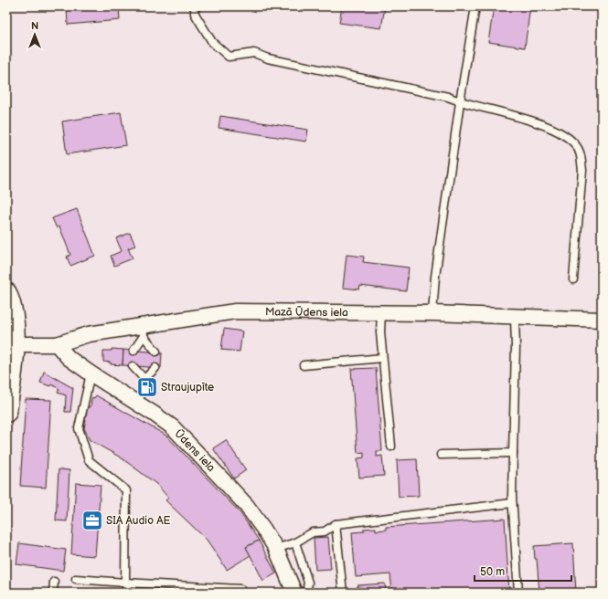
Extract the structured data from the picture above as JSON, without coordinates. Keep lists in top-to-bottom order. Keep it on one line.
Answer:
{"streets":{"street":["Mazā Ūdens iela","Ūdens iela"]},"crossings":[["Mazā Ūdens iela","Ūdens iela"]],"places":{"fuel station":["Straujupīte"],"office":["SIA Audio AE"]},"scale_bar":"50 m","north":"top"}
